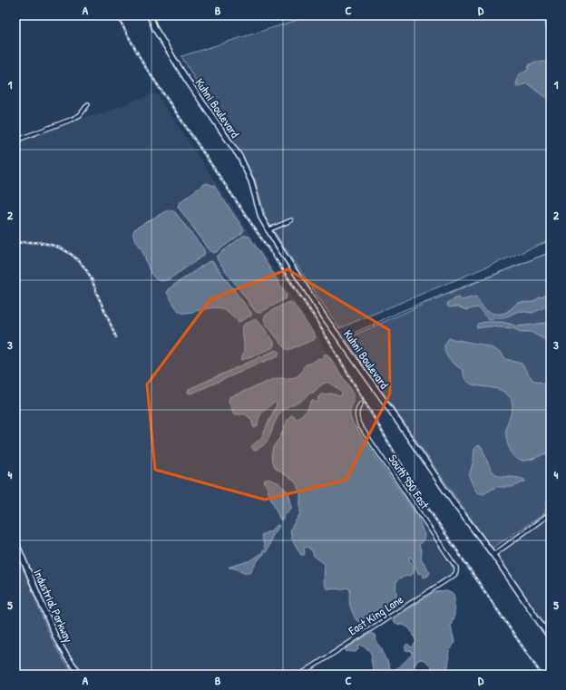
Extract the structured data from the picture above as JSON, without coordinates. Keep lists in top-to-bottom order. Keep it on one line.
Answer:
{"streets":{"street":["Kuhni Boulevard","South 950 East","Industrial Parkway","East King Lane"]},"crossings":[["South 950 East","East King Lane"]],"grid":{"columns":["A","B","C","D"],"rows":["1","2","3","4","5"]}}
